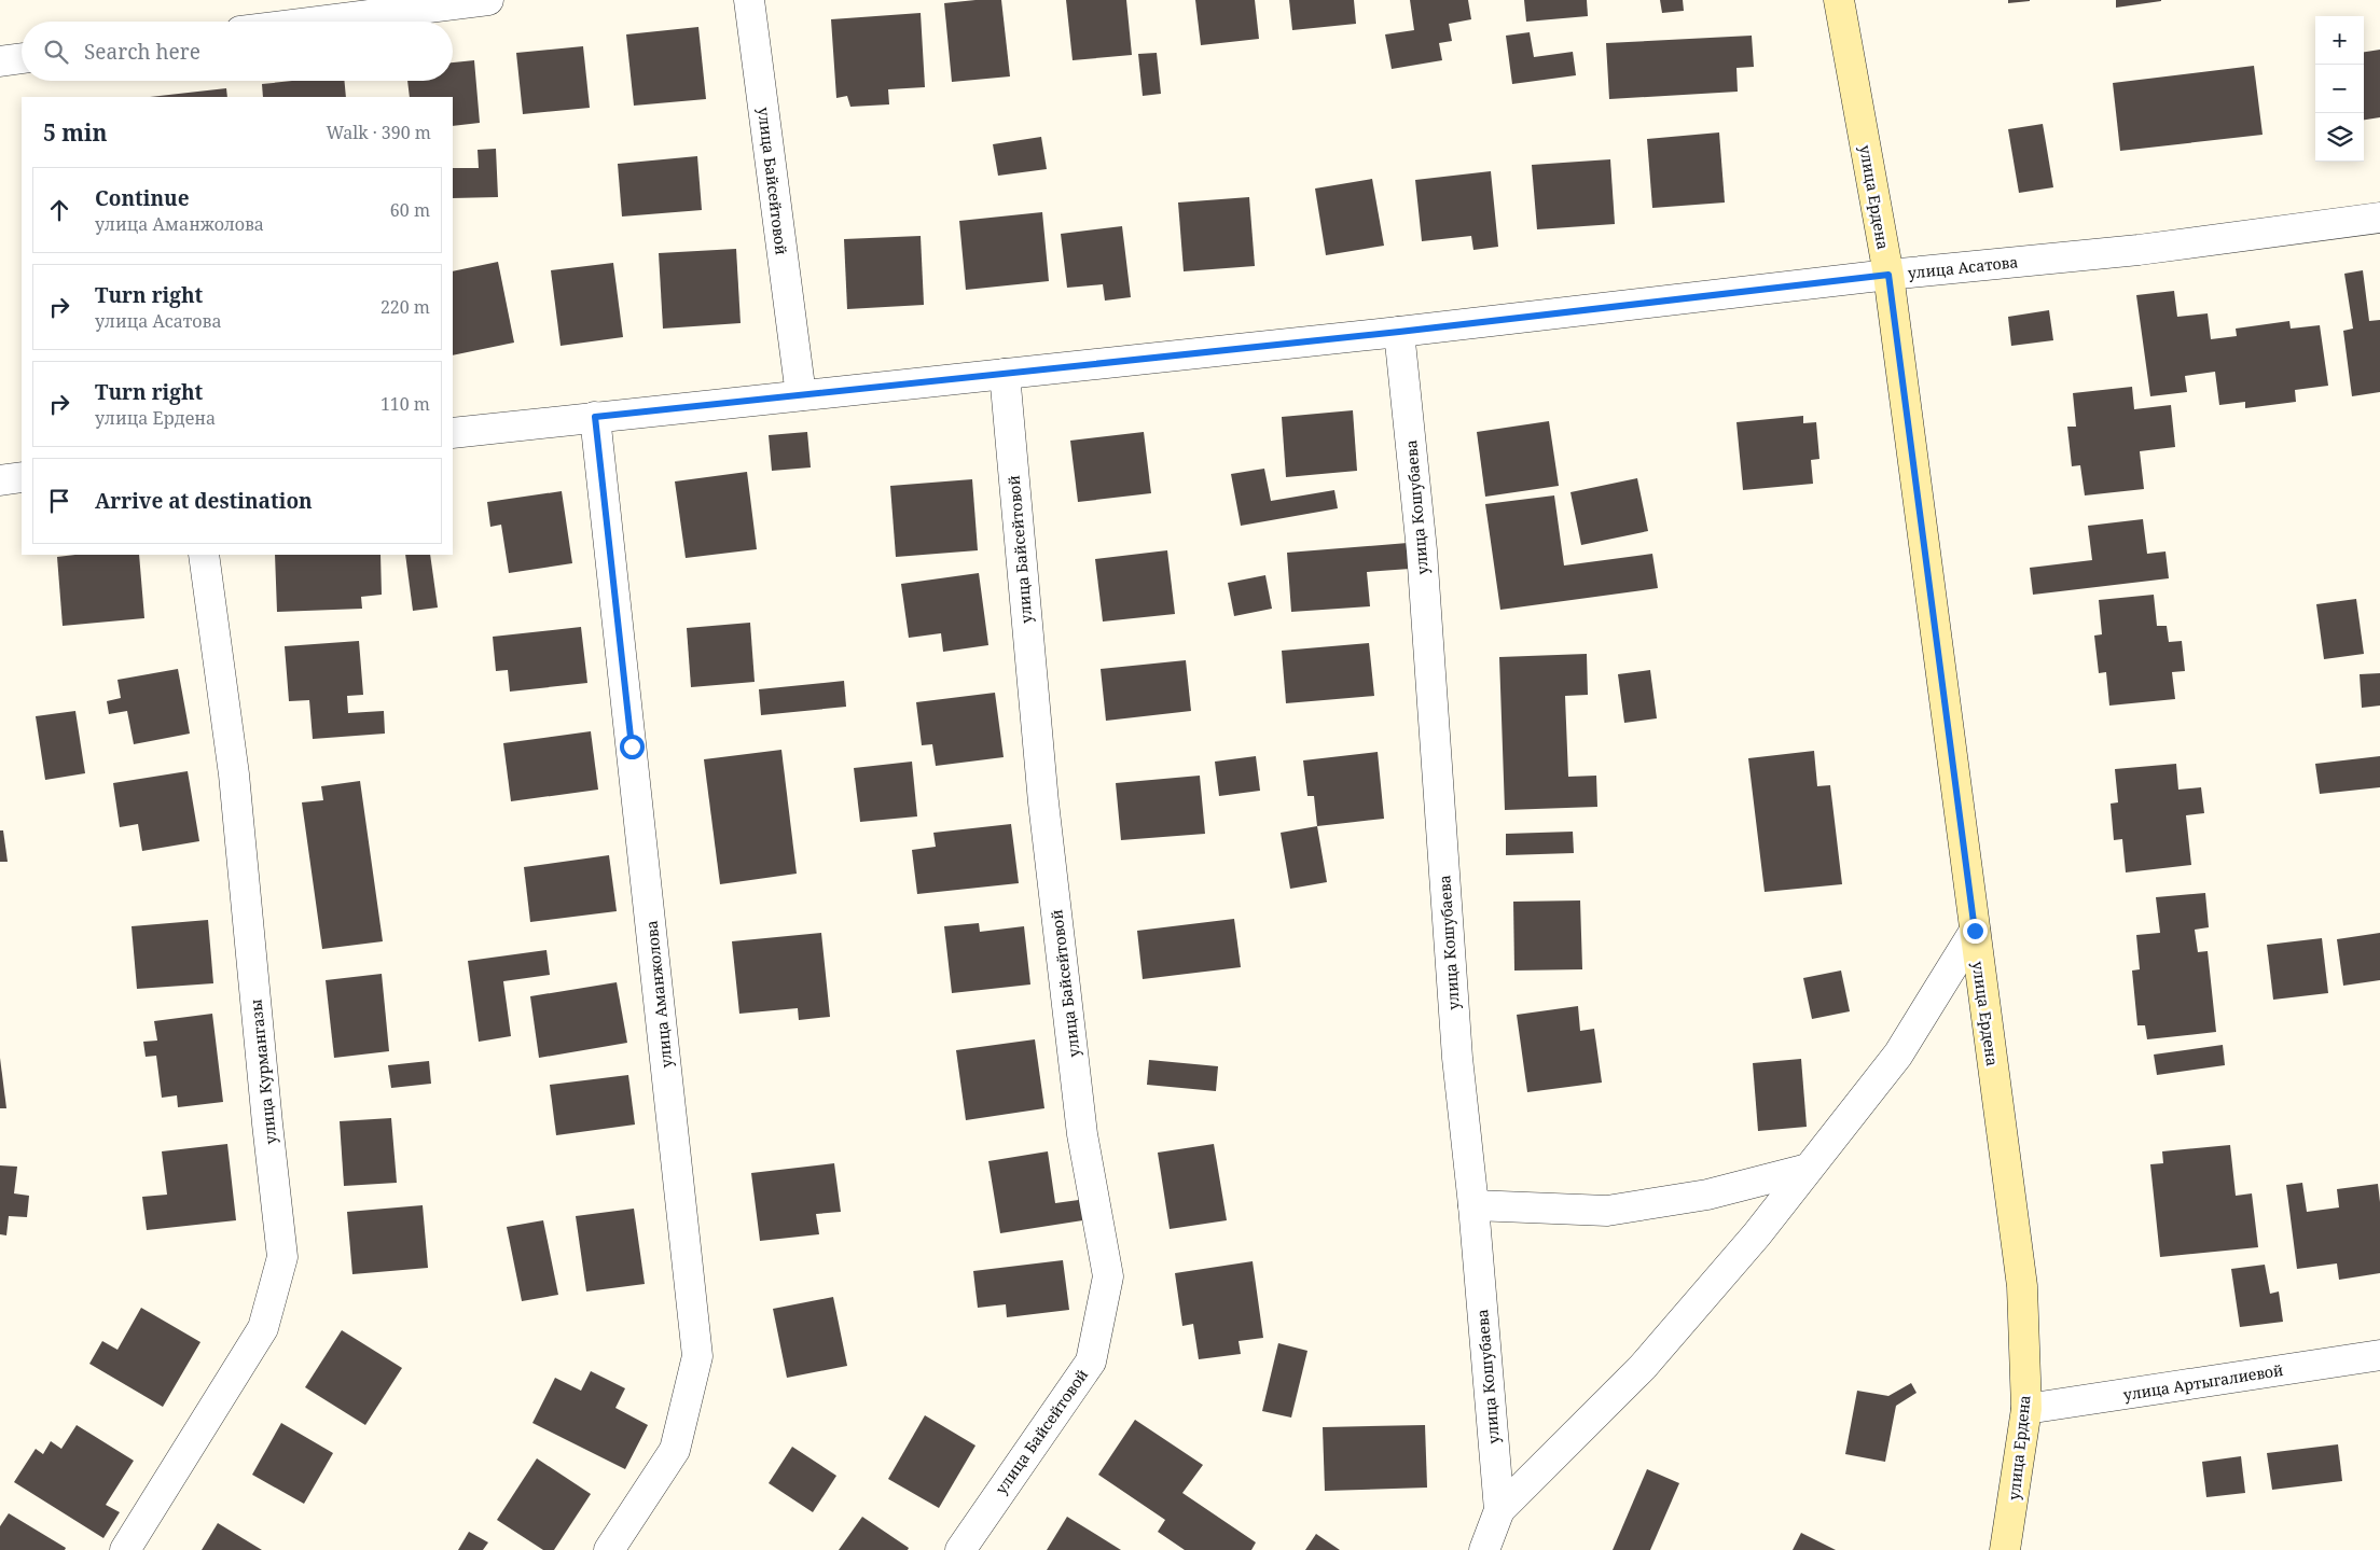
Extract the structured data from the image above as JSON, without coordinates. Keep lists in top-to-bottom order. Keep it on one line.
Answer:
{"streets":{"street":["улица Байсейтовой","улица Ердена","улица Асатова","улица Кошубаева","улица Аманжолова","улица Курмангазы","улица Артыгалиевой"]},"crossings":[["улица Байсейтовой","улица Асатова"],["улица Ердена","улица Асатова"],["улица Ердена","улица Артыгалиевой"],["улица Асатова","улица Кошубаева"],["улица Асатова","улица Аманжолова"]],"page":{"map_buttons":["+","−"],"search":"Search here","heading":["5 min","Walk · 390 m"],"list":[["Continue","улица Аманжолова","60 m"],["Turn right","улица Асатова","220 m"],["Turn right","улица Ердена","110 m"],"Arrive at destination"]}}
